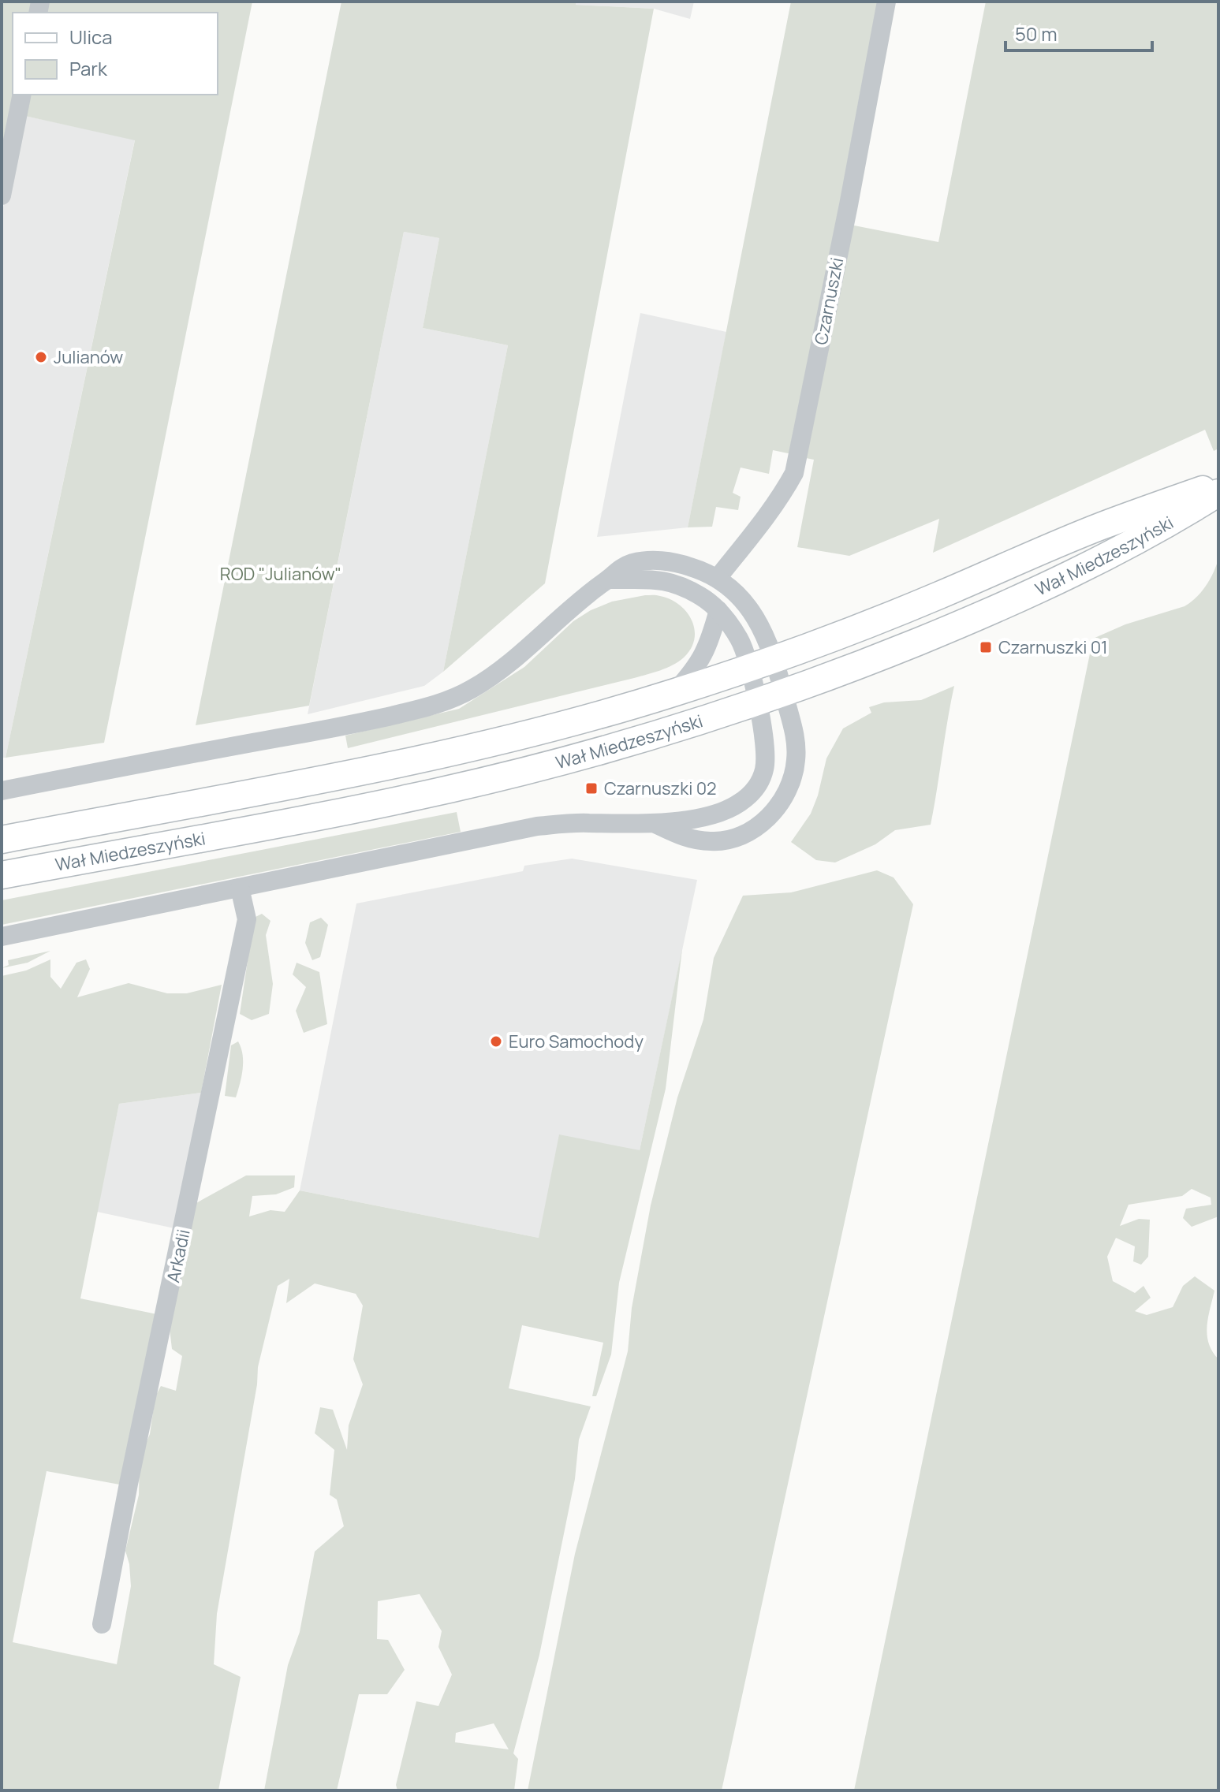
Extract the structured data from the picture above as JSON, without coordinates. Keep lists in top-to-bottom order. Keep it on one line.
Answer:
{"streets":{"main road":["Wał Miedzeszyński"],"street":["Czarnuszki","Arkadii"]},"parks":["ROD \"Julianów\""],"places":{"other":["Julianów","Euro Samochody"],"transit":["Czarnuszki 01","Czarnuszki 02"]},"legend":["Ulica","Park"],"scale_bar":"50 m"}
